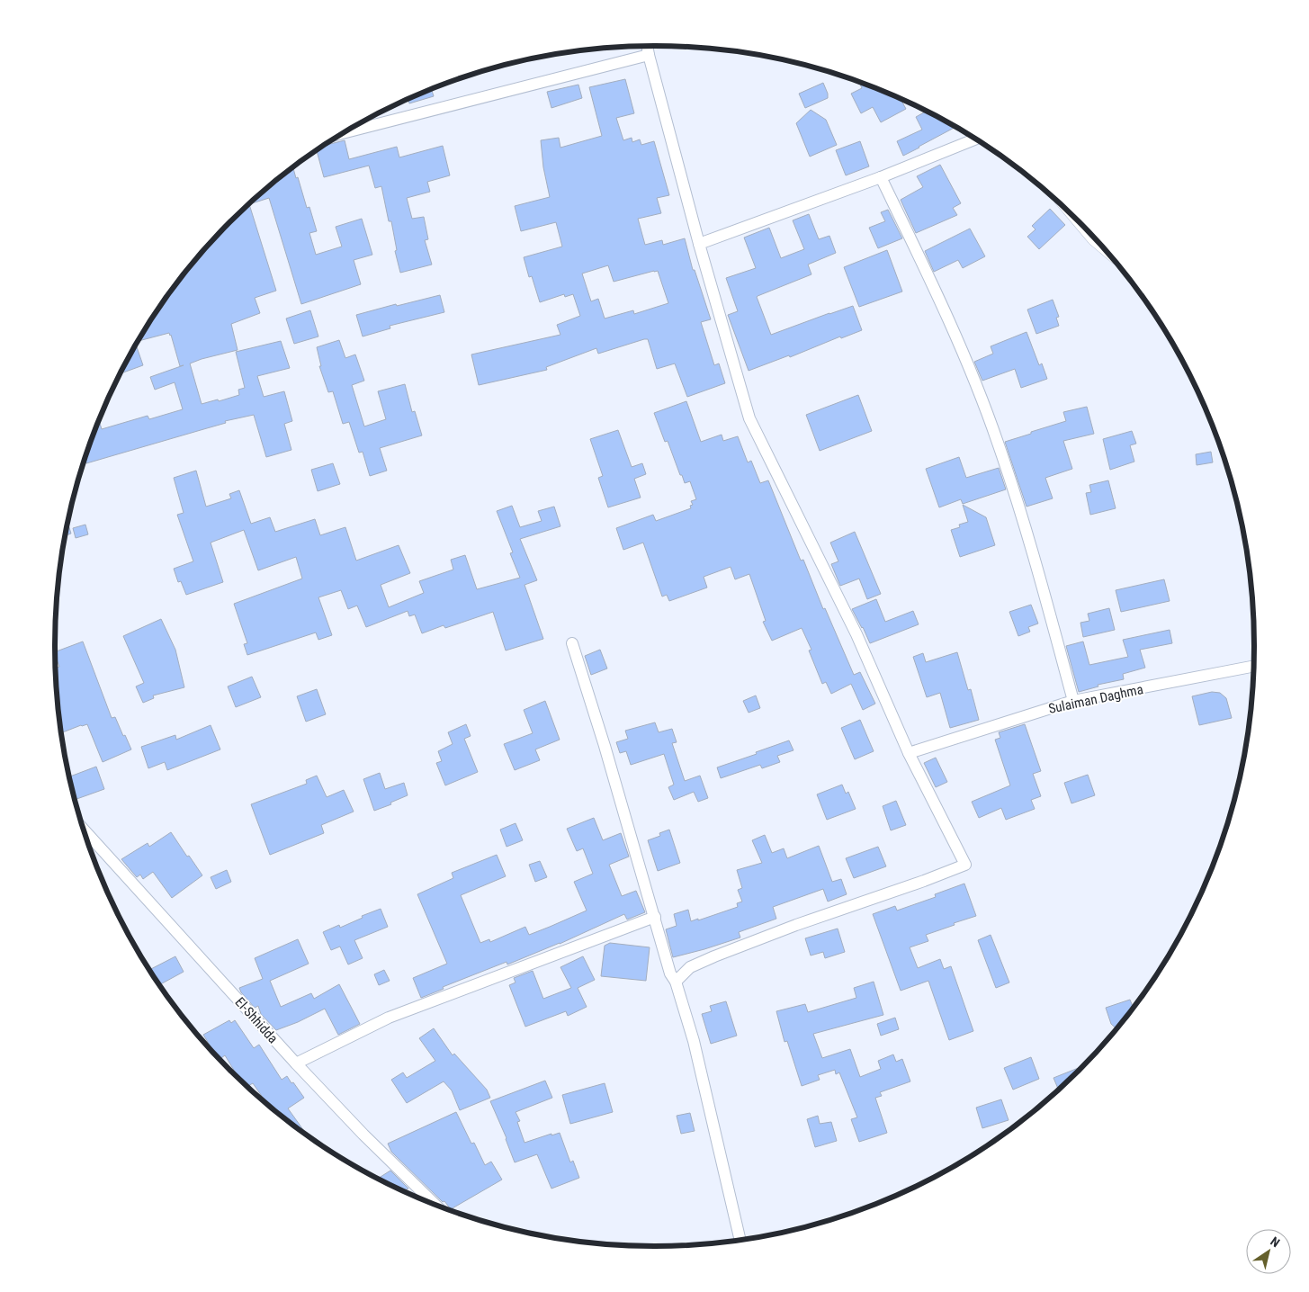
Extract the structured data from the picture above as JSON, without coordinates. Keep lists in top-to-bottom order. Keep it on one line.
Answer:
{"streets":{"street":["Sulaiman Daghma","El-Shhidda"]},"north":"top right"}
